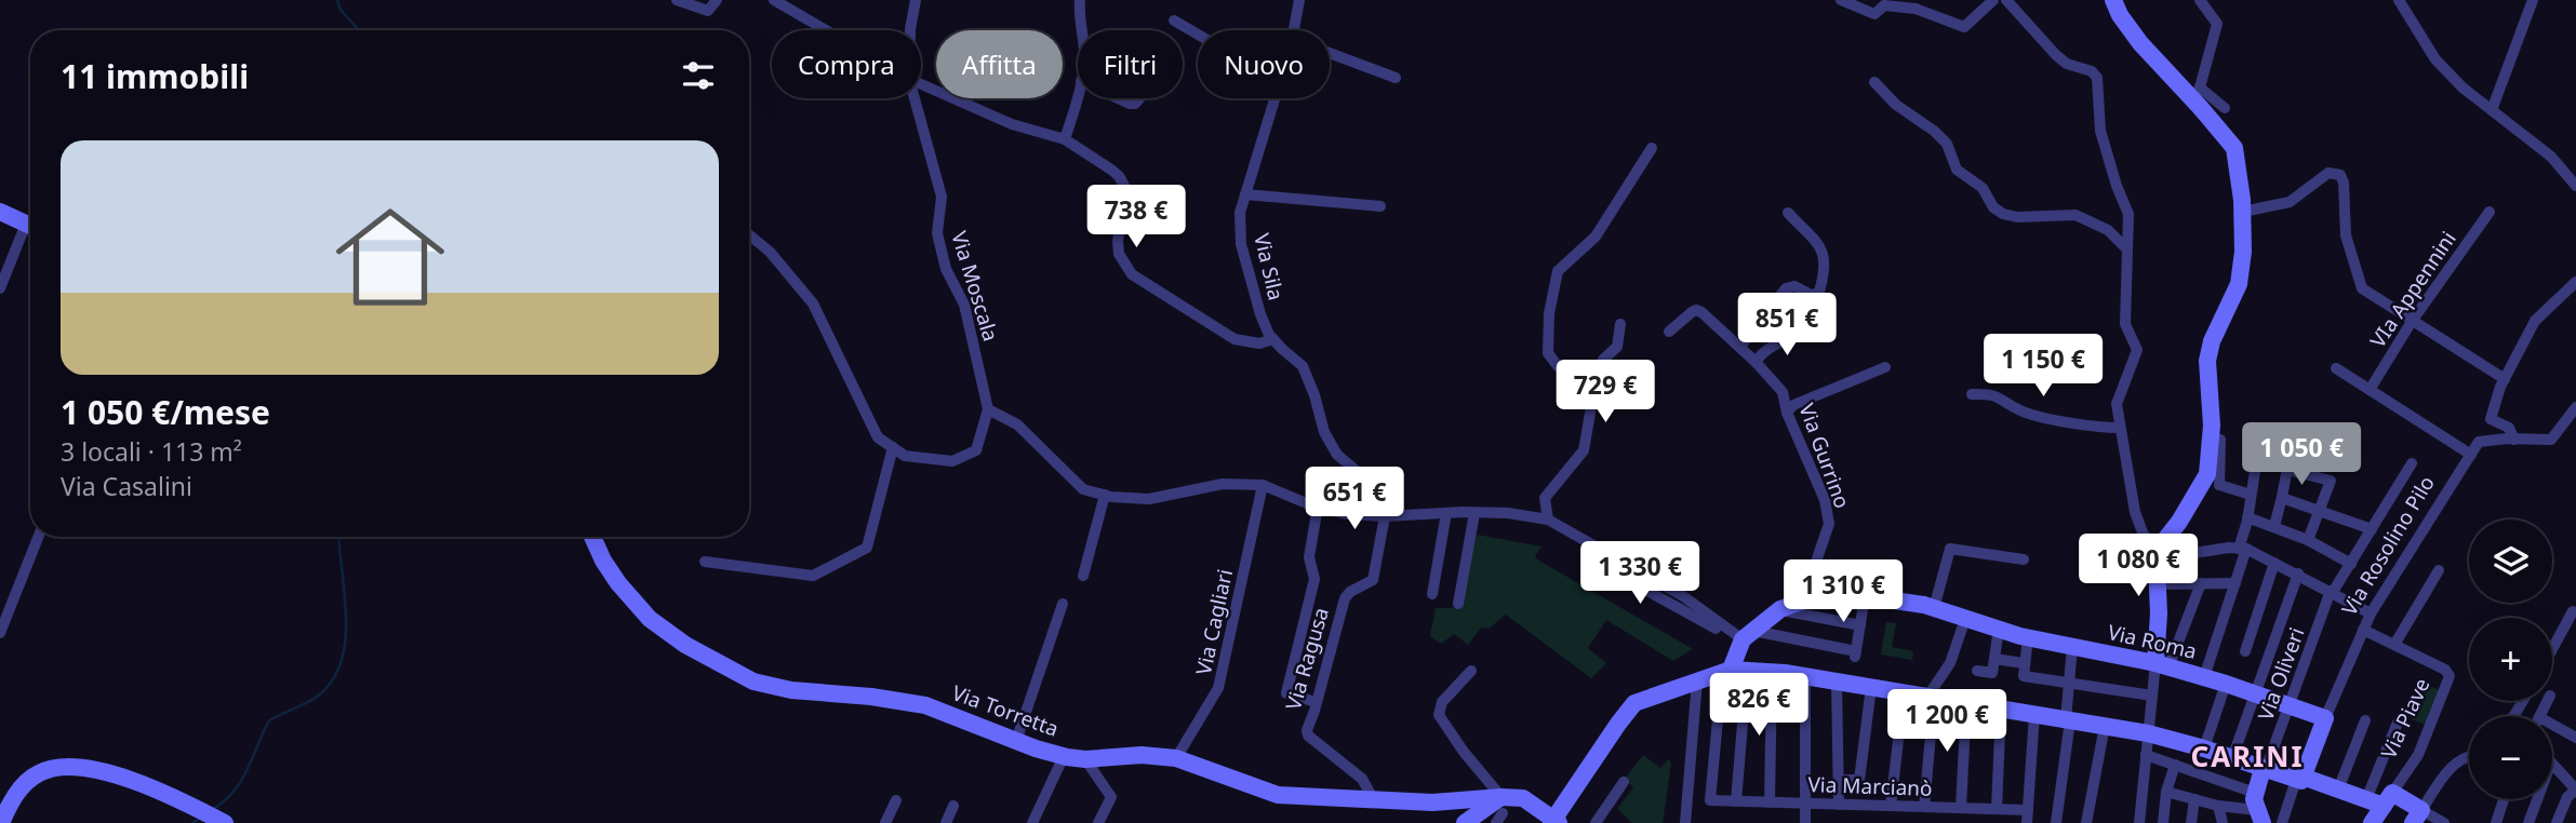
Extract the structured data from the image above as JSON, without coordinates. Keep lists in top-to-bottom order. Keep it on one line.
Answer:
{"streets":{"street":["Via Sila","Via Moscala","VIa Appennini","Via Gurrino","Via Rosolino Pilo","Via Cagliari","Via Roma","Via Ragusa","Via Oliveri","Via Torretta","Via Piave","Via Marcianò"]},"crossings":[["Via Gurrino","Via Roma"],["Via Rosolino Pilo","Via Roma"],["Via Rosolino Pilo","Via Piave"],["Via Cagliari","Via Torretta"],["Via Roma","Via Oliveri"],["Via Roma","Via Marcianò"],["Via Ragusa","Via Torretta"]],"districts":["CARINI"],"page":{"chip":["Compra","Affitta","Filtri","Nuovo"],"heading":"11 immobili","list":[{"name":"1 050 €/mese","note":"3 locali · 113 m² · Via Casalini"}],"price":["738 €","851 €","1 150 €","729 €","1 050 €","651 €","1 080 €","1 330 €","1 310 €","826 €","1 200 €"],"map_buttons":["+","−"]}}
